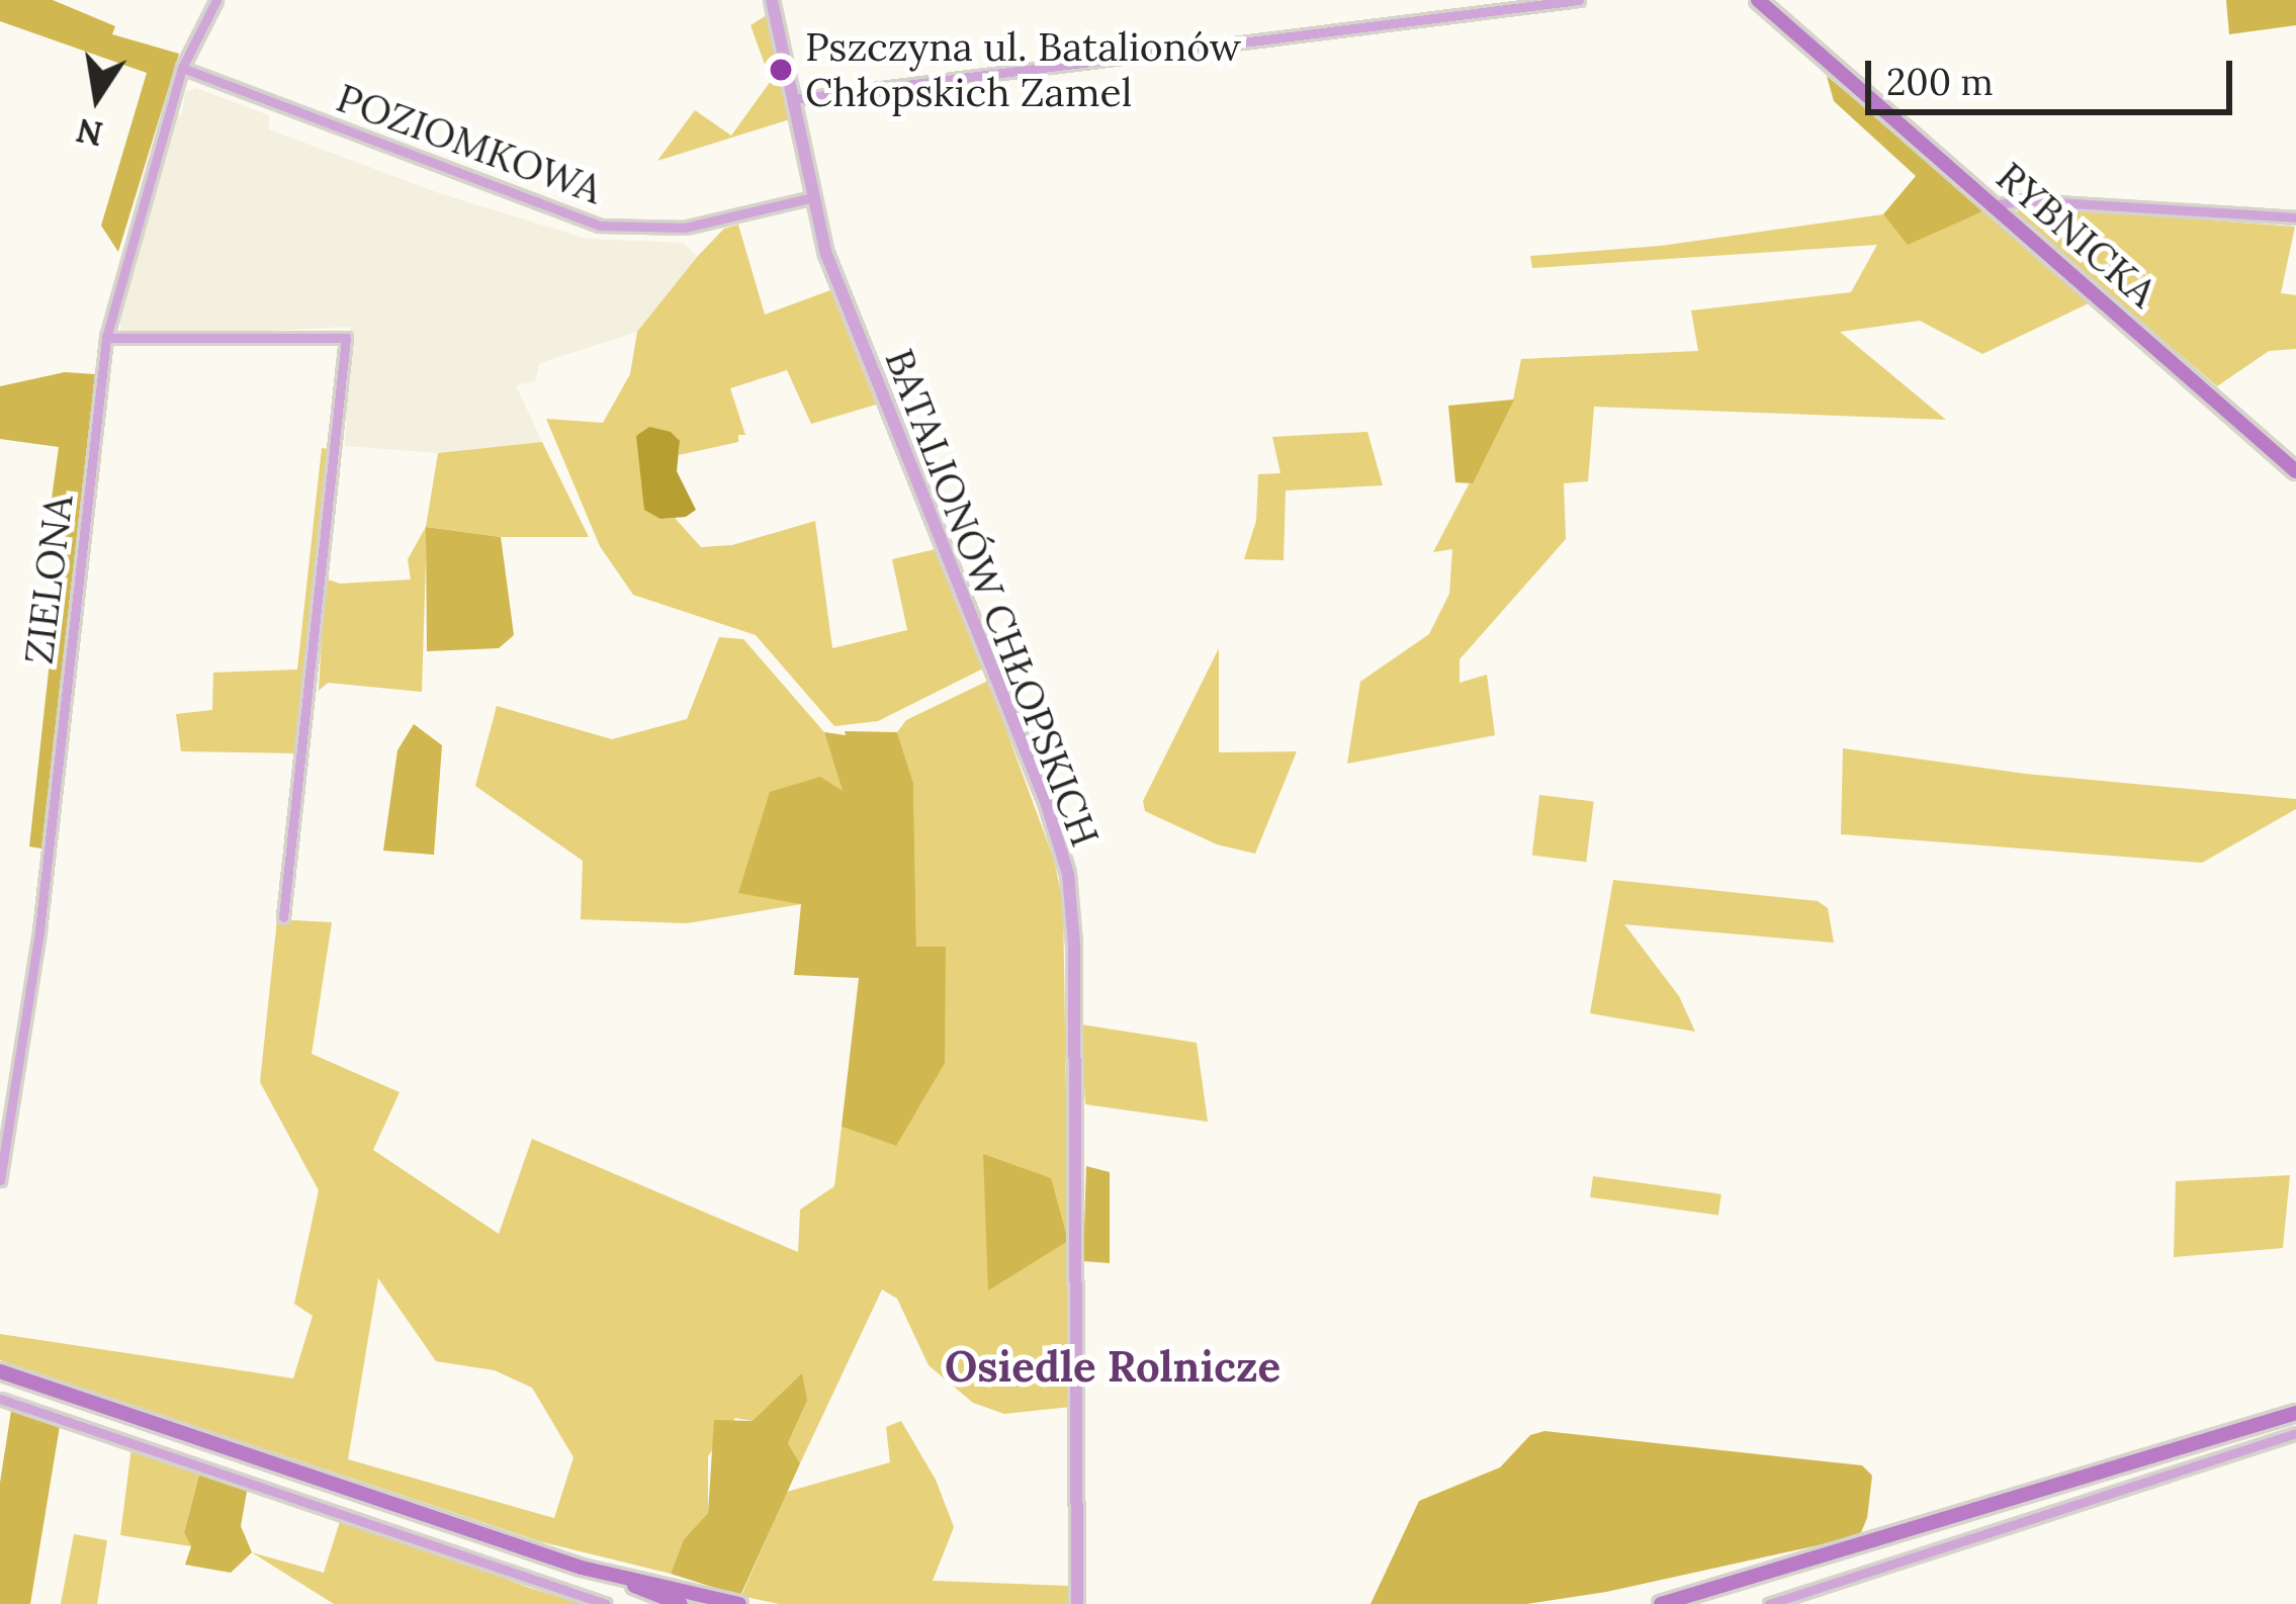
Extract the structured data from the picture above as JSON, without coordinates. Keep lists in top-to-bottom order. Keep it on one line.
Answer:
{"streets":{"main road":["RYBNICKA"],"street":["POZIOMKOWA","ZIELONA","BATALIONÓW CHŁOPSKICH"]},"crossings":[["POZIOMKOWA","ZIELONA"],["POZIOMKOWA","BATALIONÓW CHŁOPSKICH"]],"districts":["Osiedle Rolnicze"],"places":["Pszczyna ul. Batalionów Chłopskich Zamel"],"scale_bar":"200 m","north":"bottom"}
